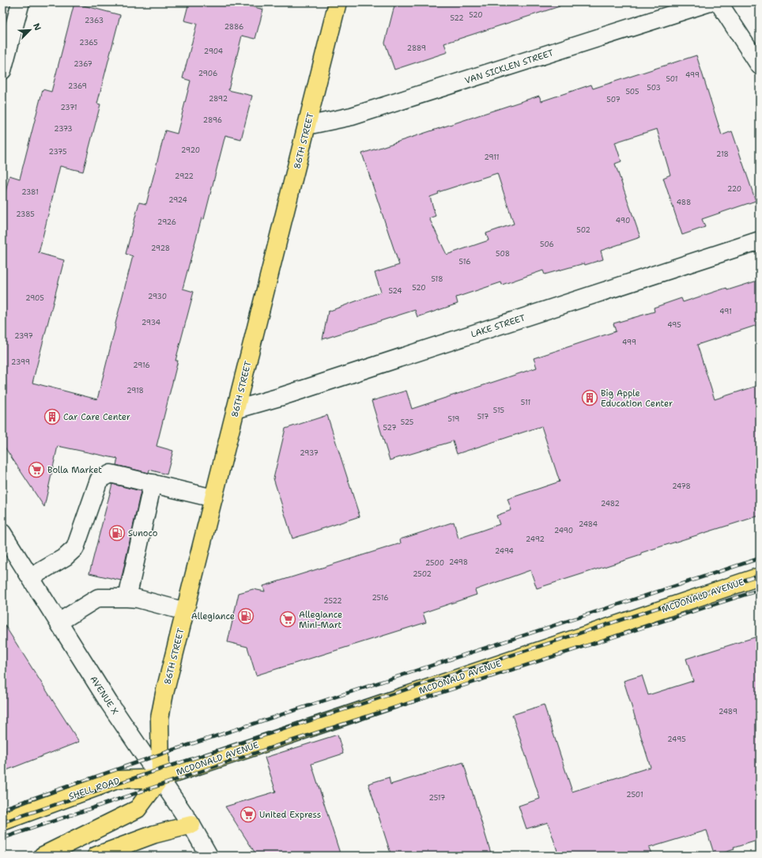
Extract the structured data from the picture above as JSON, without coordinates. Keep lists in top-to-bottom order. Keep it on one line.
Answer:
{"streets":{"main road":["86TH STREET","MCDONALD AVENUE","SHELL ROAD"],"street":["VAN SICKLEN STREET","LAKE STREET","AVENUE X"]},"crossings":[["VAN SICKLEN STREET","86TH STREET"],["86TH STREET","LAKE STREET"],["86TH STREET","MCDONALD AVENUE"],["86TH STREET","AVENUE X"],["86TH STREET","SHELL ROAD"],["MCDONALD AVENUE","AVENUE X"],["MCDONALD AVENUE","SHELL ROAD"],["AVENUE X","SHELL ROAD"]],"places":{"building":["Big Apple Education Center","Car Care Center"],"supermarket":["Bolla Market","Allegiance Mini-Mart","United Express"],"fuel station":["Sunoco","Allegiance"]},"house_numbers":["520","522","2363","2886","2365","2889","2904","2367","2906","499","501","2369","503","505","2892","507","2371","2896","2373","2920","2375","218","2911","2922","220","2381","2924","488","2385","490","2926","502","506","2928","508","516","518","520","524","2930","2905","491","2934","495","2397","499","2399","2916","2918","511","515","517","519","525","527","2937","2478","2482","2484","2490","2492","2494","2498","2500","2502","2516","2522","2489","2495","2501","2517"],"north":"top right"}
